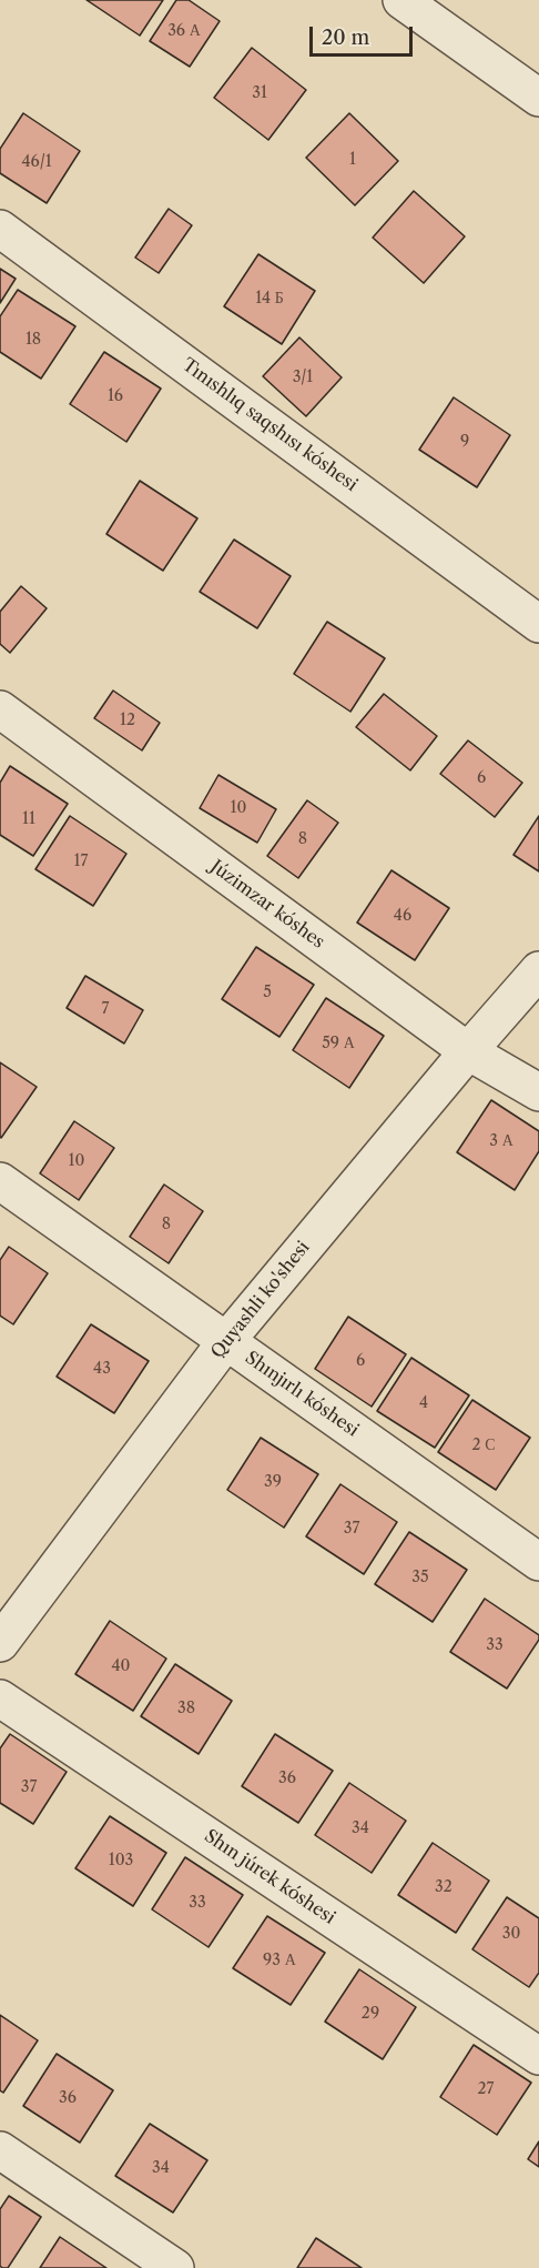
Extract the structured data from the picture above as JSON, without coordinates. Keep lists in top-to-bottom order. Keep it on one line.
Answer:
{"streets":{"street":["Tınıshlıq saqshısı kóshesi","Júzimzar kóshes","Quyashli ko'shesi","Shınjırlı kóshesi","Shın júrek kóshesi"]},"crossings":[["Júzimzar kóshes","Quyashli ko'shesi"],["Quyashli ko'shesi","Shınjırlı kóshesi"]],"house_numbers":["36 А","31","1","46/1","14 Б","18","3/1","16","9","12","6","10","11","8","17","46","5","7","59 А","3 А","10","8","6","43","4","2 С","39","37","35","33","40","38","36","37","34","103","32","33","30","93 А","29","27","36","34"],"scale_bar":"20 m"}
